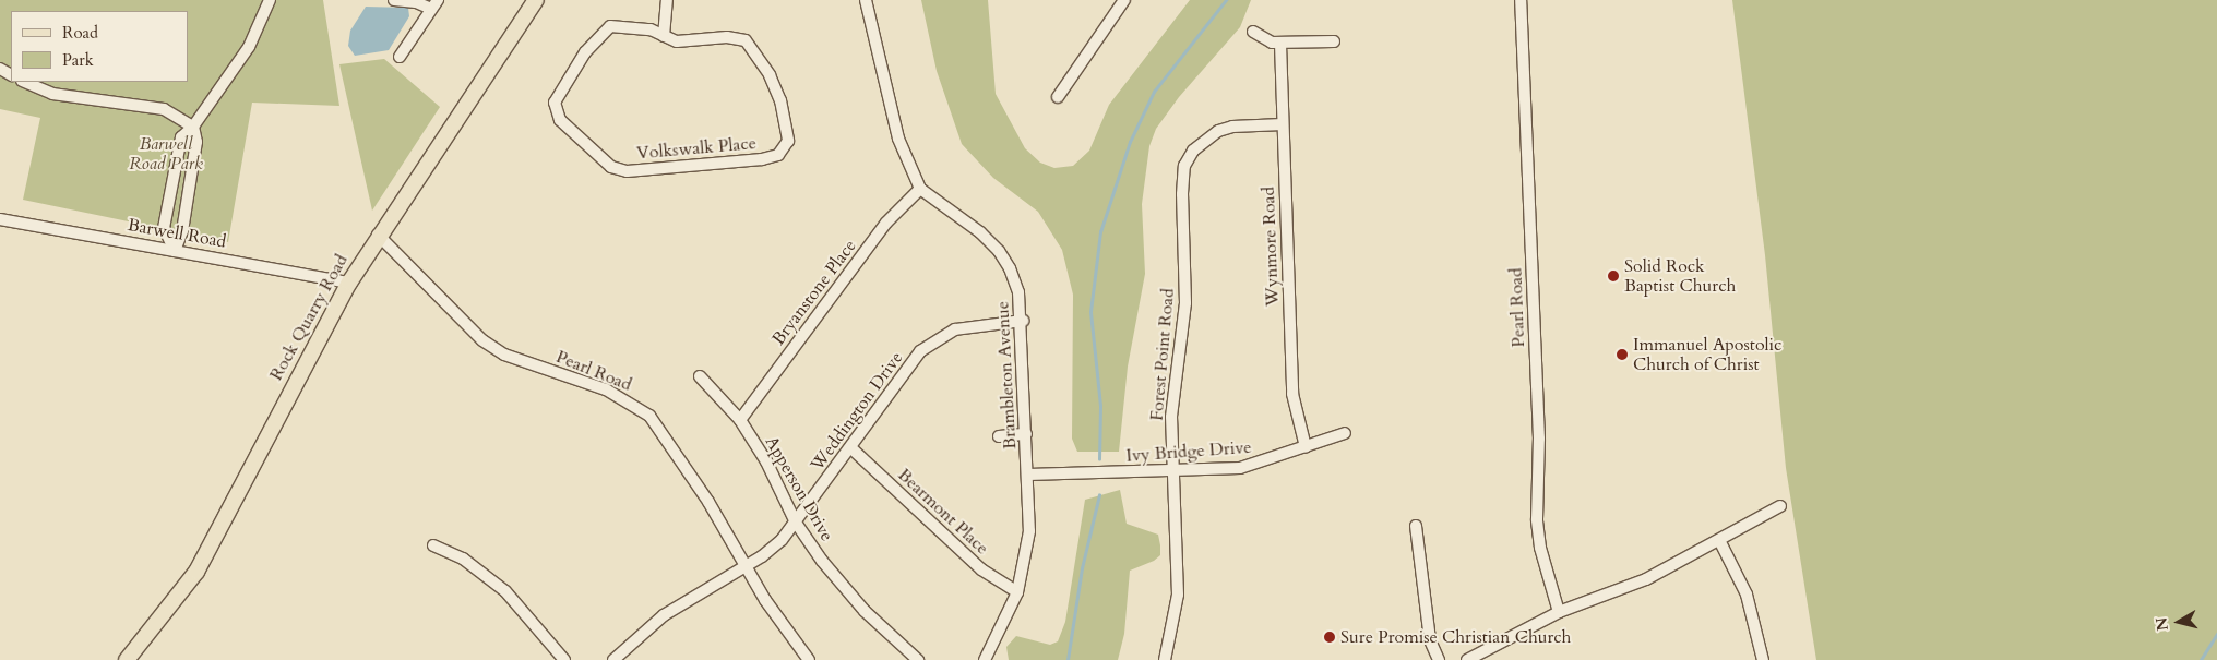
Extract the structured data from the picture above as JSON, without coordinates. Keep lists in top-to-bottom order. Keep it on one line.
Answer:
{"streets":{"main road":["Rock Quarry Road"],"street":["Volkswalk Place","Barwell Road","Wynmore Road","Bryanstone Place","Pearl Road","Forest Point Road","Brambleton Avenue","Weddington Drive","Ivy Bridge Drive","Apperson Drive","Bearmont Place"]},"crossings":[["Barwell Road","Rock Quarry Road"],["Wynmore Road","Forest Point Road"],["Wynmore Road","Ivy Bridge Drive"],["Bryanstone Place","Brambleton Avenue"],["Bryanstone Place","Apperson Drive"],["Pearl Road","Rock Quarry Road"],["Pearl Road","Weddington Drive"],["Forest Point Road","Ivy Bridge Drive"],["Brambleton Avenue","Weddington Drive"],["Brambleton Avenue","Ivy Bridge Drive"],["Brambleton Avenue","Bearmont Place"],["Weddington Drive","Apperson Drive"],["Weddington Drive","Bearmont Place"]],"parks":["Barwell Road Park"],"places":["Solid Rock Baptist Church","Immanuel Apostolic Church of Christ","Sure Promise Christian Church"],"legend":["Road","Park"],"north":"left"}
